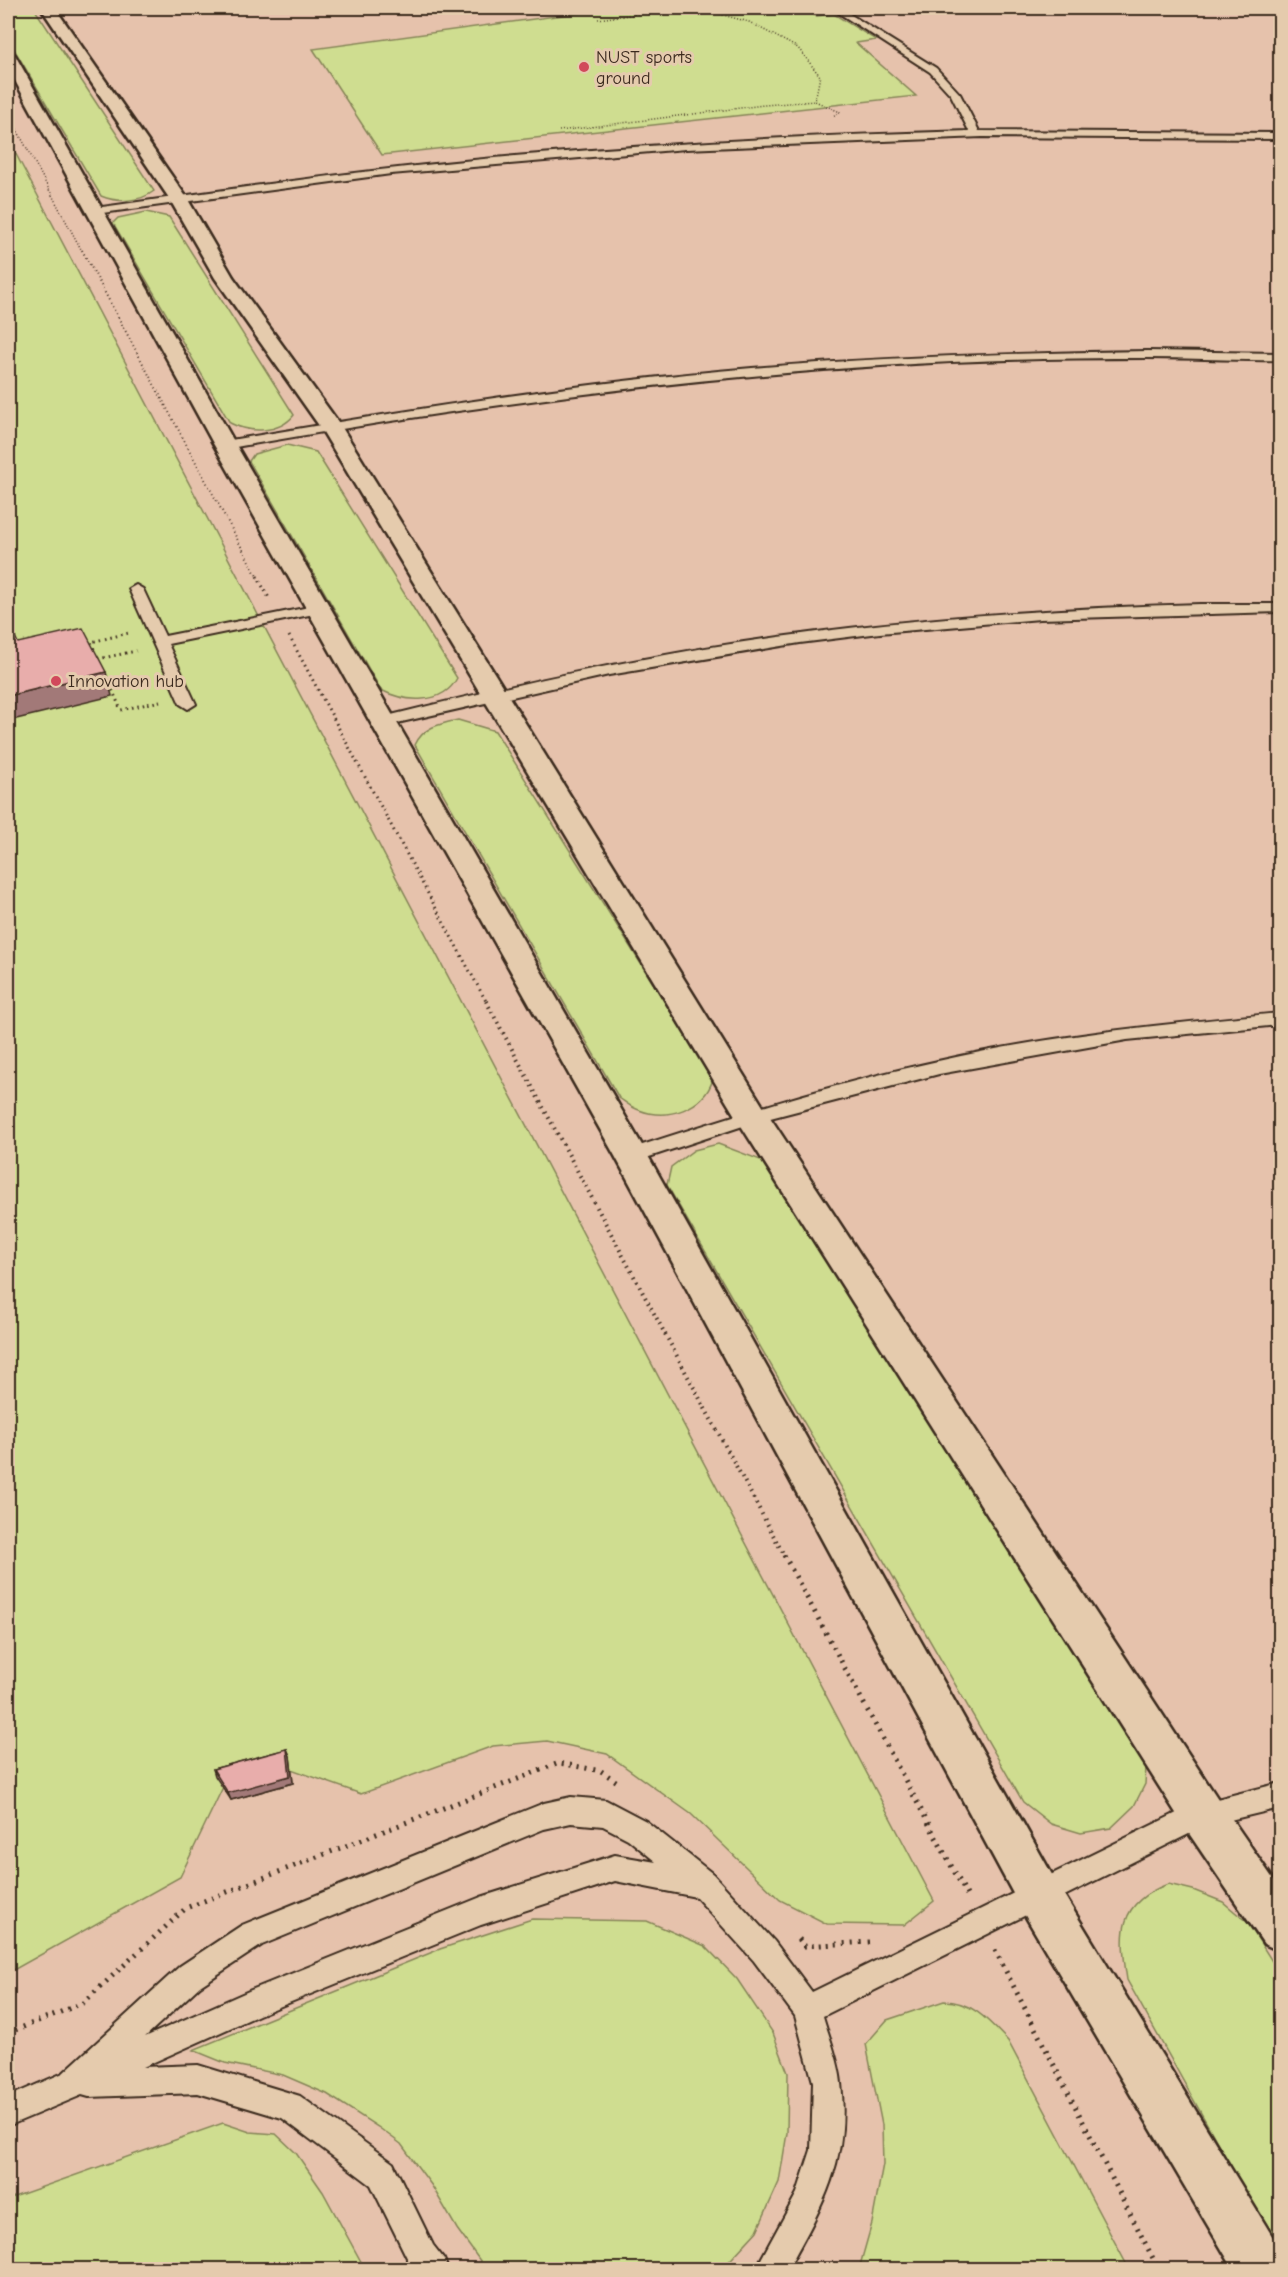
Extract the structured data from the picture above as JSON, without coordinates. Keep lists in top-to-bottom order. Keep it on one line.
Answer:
{"places":["NUST sports ground","Innovation hub"]}
